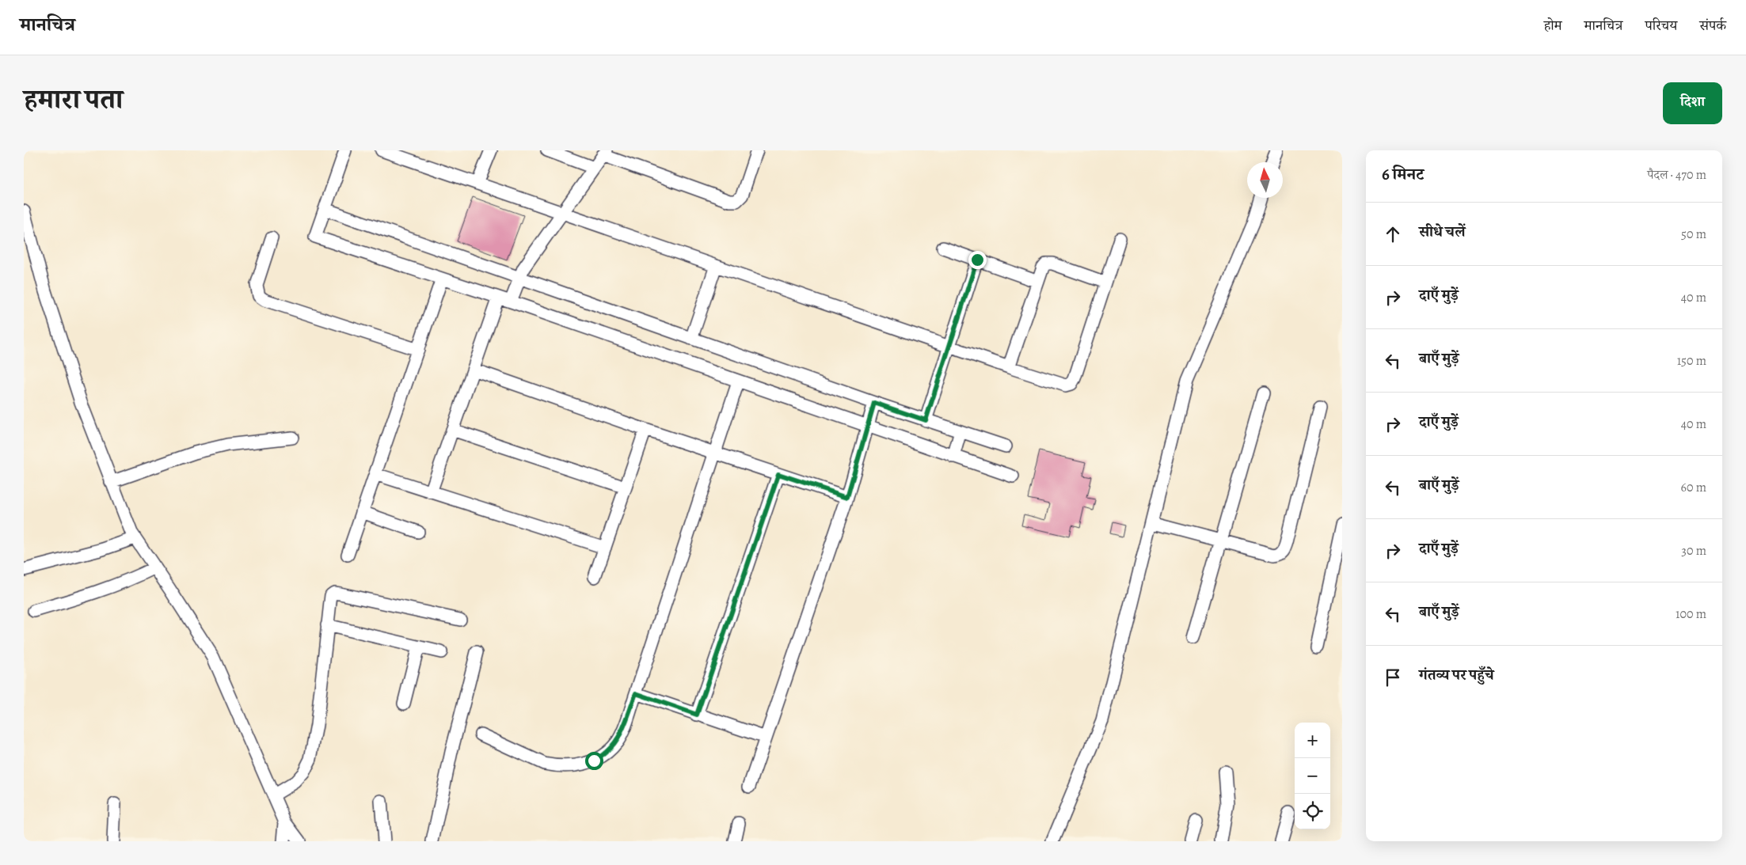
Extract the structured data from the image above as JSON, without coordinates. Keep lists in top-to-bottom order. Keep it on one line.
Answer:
{"north":"top","page":{"header":"मानचित्र","nav":["होम","मानचित्र","परिचय","संपर्क"],"title":"हमारा पता","buttons":"दिशा","heading":["6 मिनट","पैदल · 470 m"],"list":[["सीधे चलें","50 m"],["दाएँ मुड़ें","40 m"],["बाएँ मुड़ें","150 m"],["दाएँ मुड़ें","40 m"],["बाएँ मुड़ें","60 m"],["दाएँ मुड़ें","30 m"],["बाएँ मुड़ें","100 m"],"गंतव्य पर पहुँचे"],"map_buttons":["+","−"]}}
